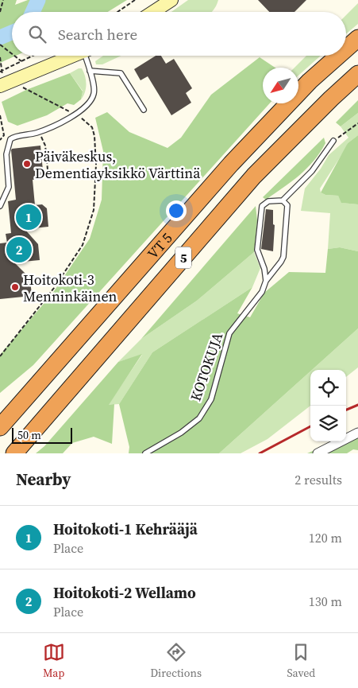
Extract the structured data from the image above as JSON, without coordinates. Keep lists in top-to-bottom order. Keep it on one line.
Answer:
{"streets":{"highway":["VT 5","5"],"lane":["KOTOKUJA"]},"places":["Päiväkeskus, Dementiayksikkö Värttinä","Hoitokoti-3 Menninkäinen"],"scale_bar":"50 m","north":"bottom left","page":{"search":"Search here","pins":["1","2"],"scale":"50 m","heading":["Nearby","2 results"],"list":[{"mark":"1","name":"Hoitokoti-1 Kehrääjä","note":"Place","value":"120 m"},{"mark":"2","name":"Hoitokoti-2 Wellamo","note":"Place","value":"130 m"}],"nav":["Map","Directions","Saved"]}}
